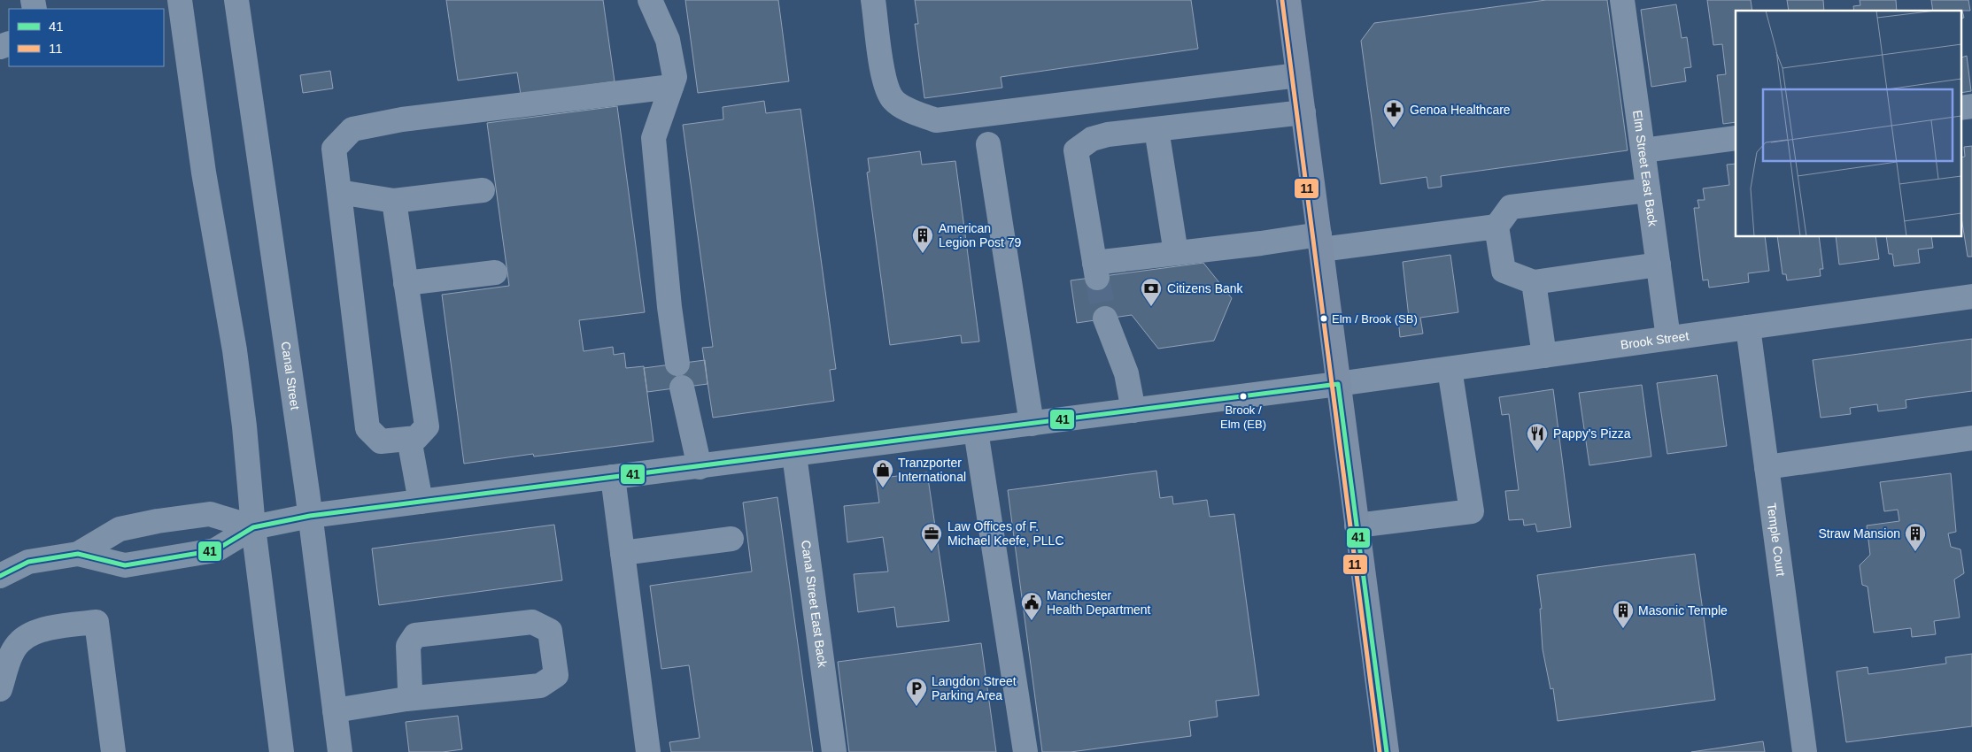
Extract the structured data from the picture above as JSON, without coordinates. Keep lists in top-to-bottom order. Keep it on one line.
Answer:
{"streets":{"street":["Elm Street East Back","Brook Street","Canal Street","Temple Court","Canal Street East Back"]},"crossings":[["Elm Street East Back","Brook Street"],["Brook Street","Canal Street"],["Brook Street","Temple Court"],["Brook Street","Canal Street East Back"]],"places":{"pharmacy":["Genoa Healthcare"],"building":["American Legion Post 79","Straw Mansion","Masonic Temple"],"bank":["Citizens Bank"],"other":["Elm / Brook (SB)","Brook / Elm (EB)"],"restaurant":["Pappy's Pizza"],"shop":["Tranzporter International"],"office":["Law Offices of F. Michael Keefe, PLLC"],"public building":["Manchester Health Department"],"parking":["Langdon Street Parking Area"]},"lines":["transit line 11","transit line 41"],"legend":["41","11"]}
